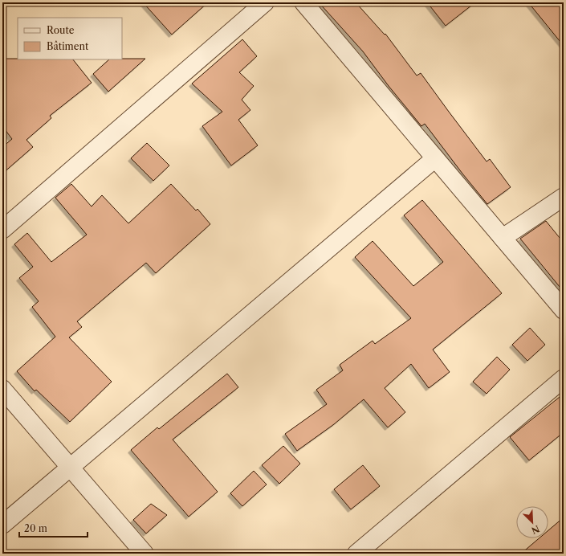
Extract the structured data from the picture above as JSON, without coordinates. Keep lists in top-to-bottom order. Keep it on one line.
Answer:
{"legend":["Route","Bâtiment"],"scale_bar":"20 m","north":"bottom right"}
